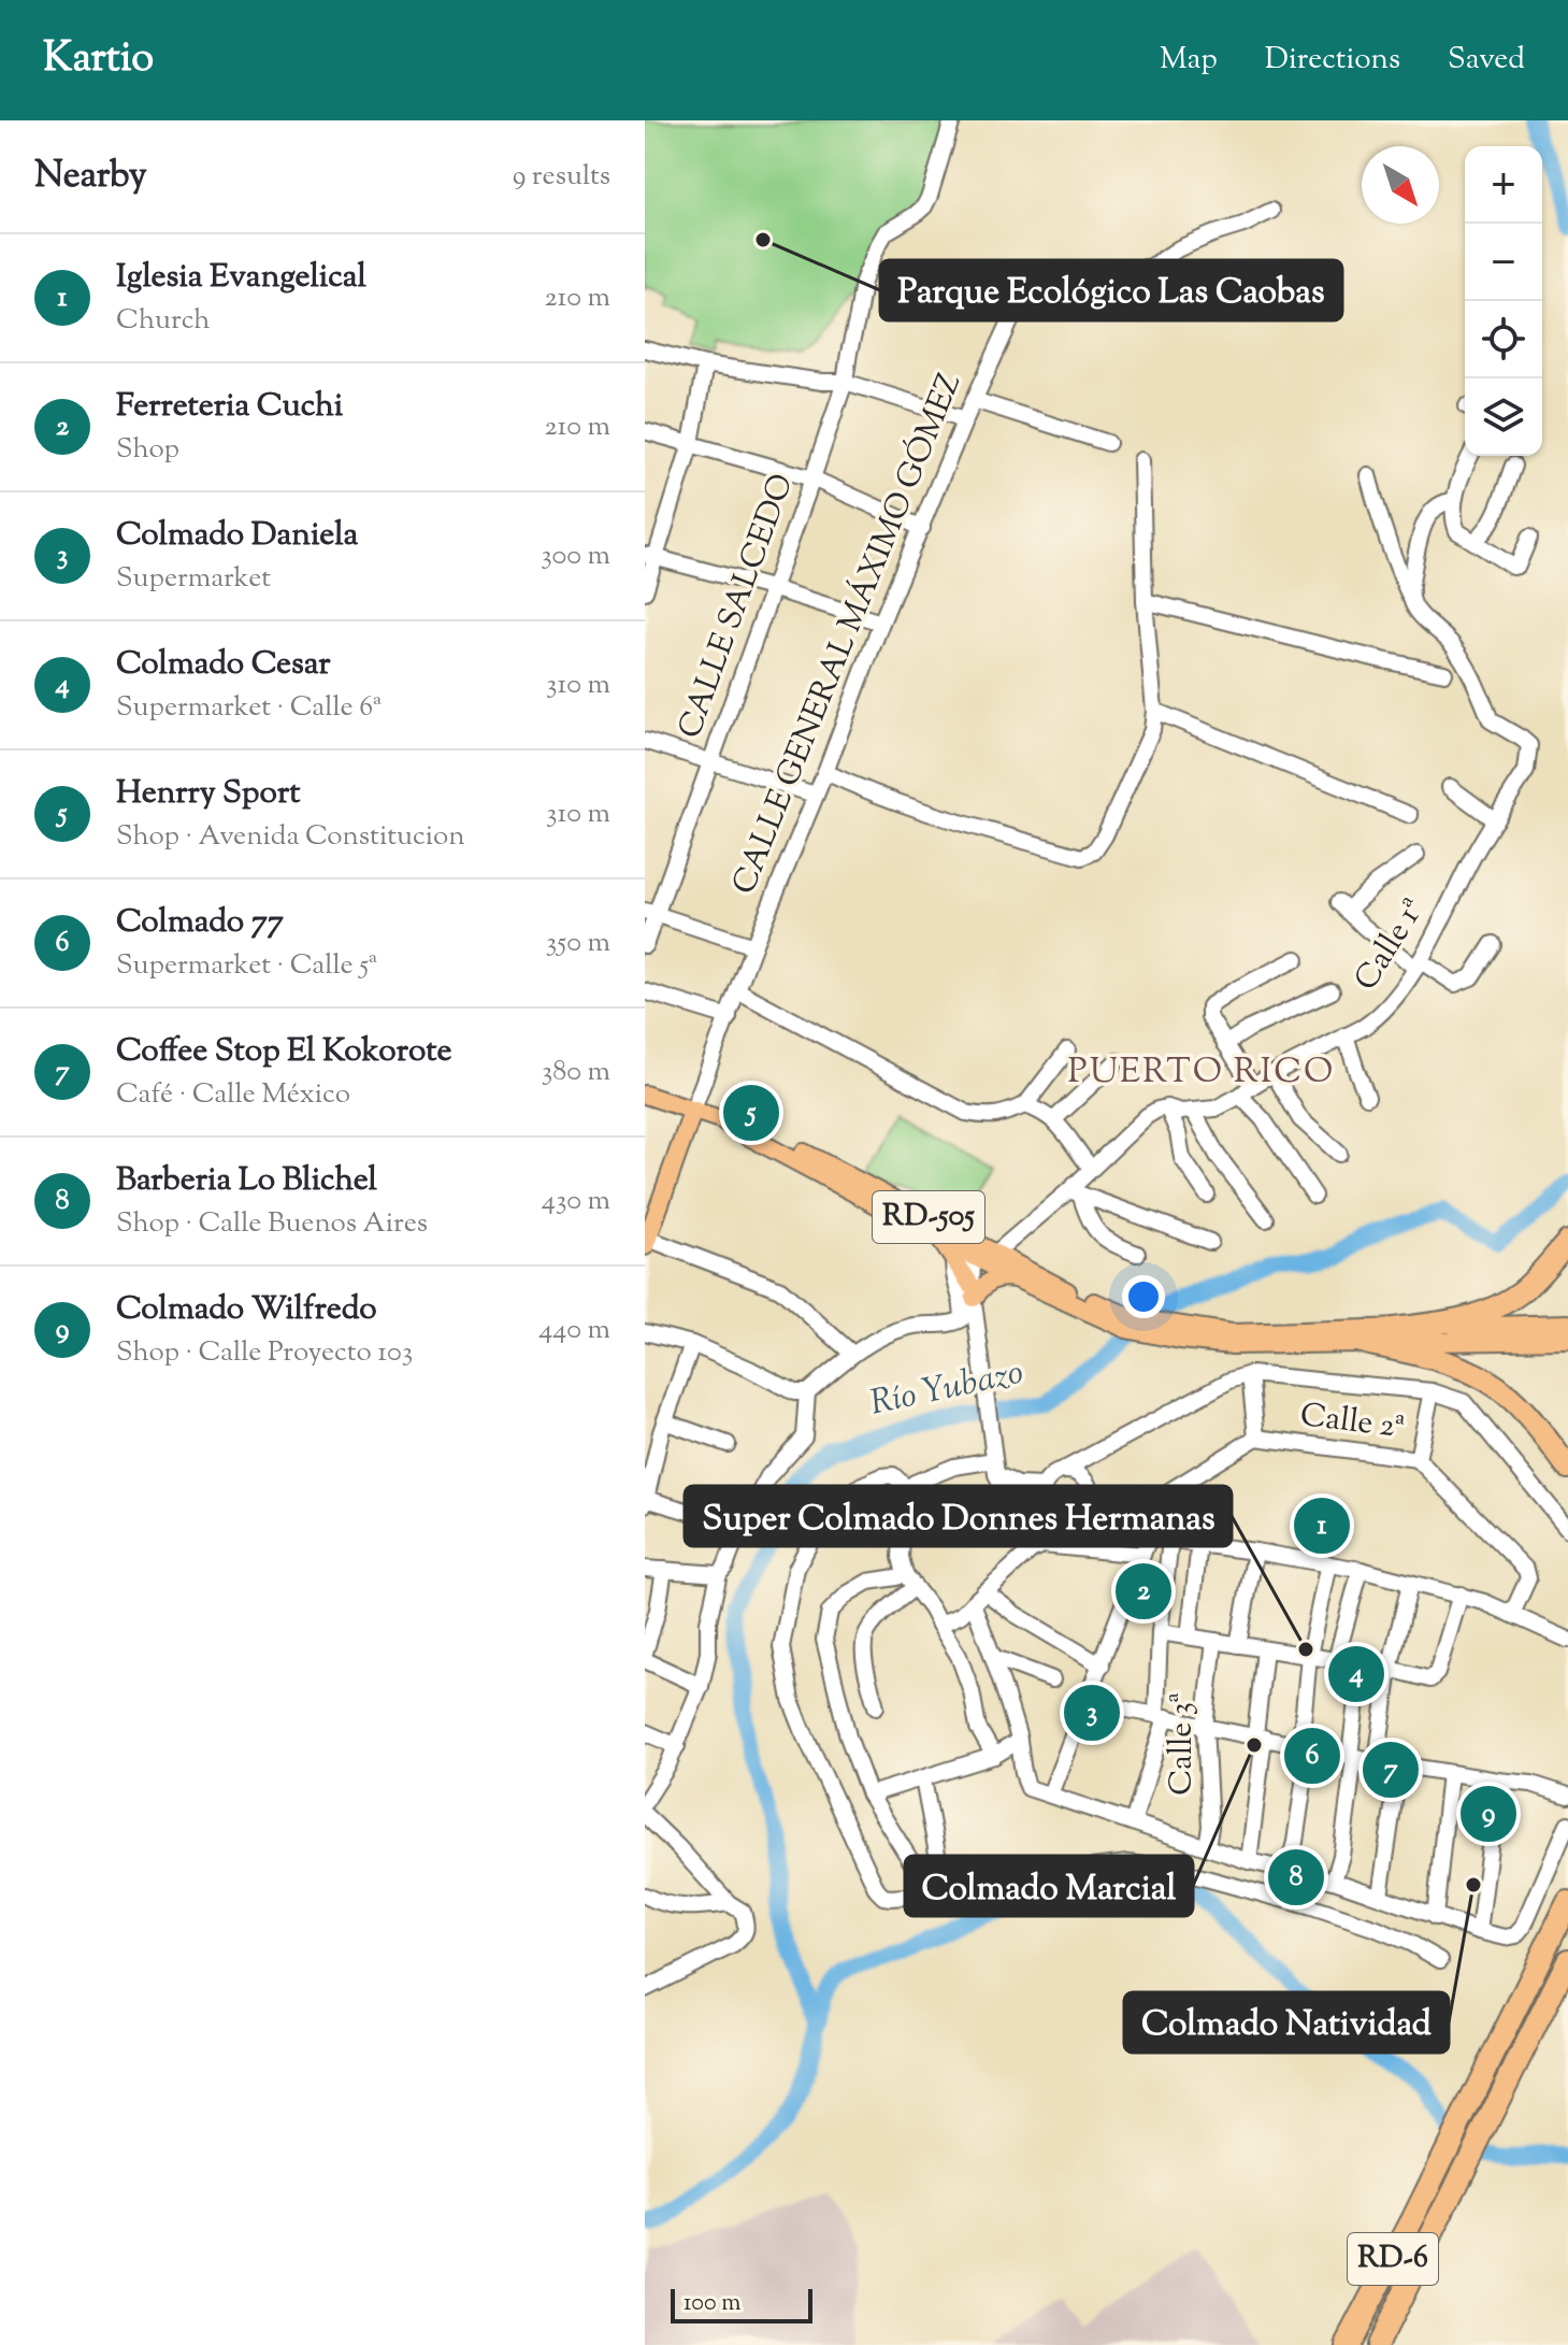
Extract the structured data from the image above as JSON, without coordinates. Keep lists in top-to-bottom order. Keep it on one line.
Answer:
{"streets":{"highway":["RD-6"],"main road":["CALLE GENERAL MÁXIMO GÓMEZ","RD-505"],"street":["CALLE SALCEDO","Calle 1ª","Calle 2ª","Calle 3ª"]},"crossings":[["CALLE GENERAL MÁXIMO GÓMEZ","RD-505"]],"districts":["PUERTO RICO"],"water":["Río Yubazo"],"places":["Parque Ecológico Las Caobas","Super Colmado Donnes Hermanas","Colmado Marcial","Colmado Natividad"],"scale_bar":"100 m","north":"bottom right","page":{"header":"Kartio","nav":["Map","Directions","Saved"],"heading":["Nearby","9 results"],"map_buttons":["+","−"],"list":[{"mark":"1","name":"Iglesia Evangelical","note":"Church","value":"210 m"},{"mark":"2","name":"Ferreteria Cuchi","note":"Shop","value":"210 m"},{"mark":"3","name":"Colmado Daniela","note":"Supermarket","value":"300 m"},{"mark":"4","name":"Colmado Cesar","note":"Supermarket · Calle 6ª","value":"310 m"},{"mark":"5","name":"Henrry Sport","note":"Shop · Avenida Constitucion","value":"310 m"},{"mark":"6","name":"Colmado 77","note":"Supermarket · Calle 5ª","value":"350 m"},{"mark":"7","name":"Coffee Stop El Kokorote","note":"Café · Calle México","value":"380 m"},{"mark":"8","name":"Barberia Lo Blichel","note":"Shop · Calle Buenos Aires","value":"430 m"},{"mark":"9","name":"Colmado Wilfredo","note":"Shop · Calle Proyecto 103","value":"440 m"}],"pins":["5","1","2","4","3","6","7","9","8"],"scale":"100 m"}}
